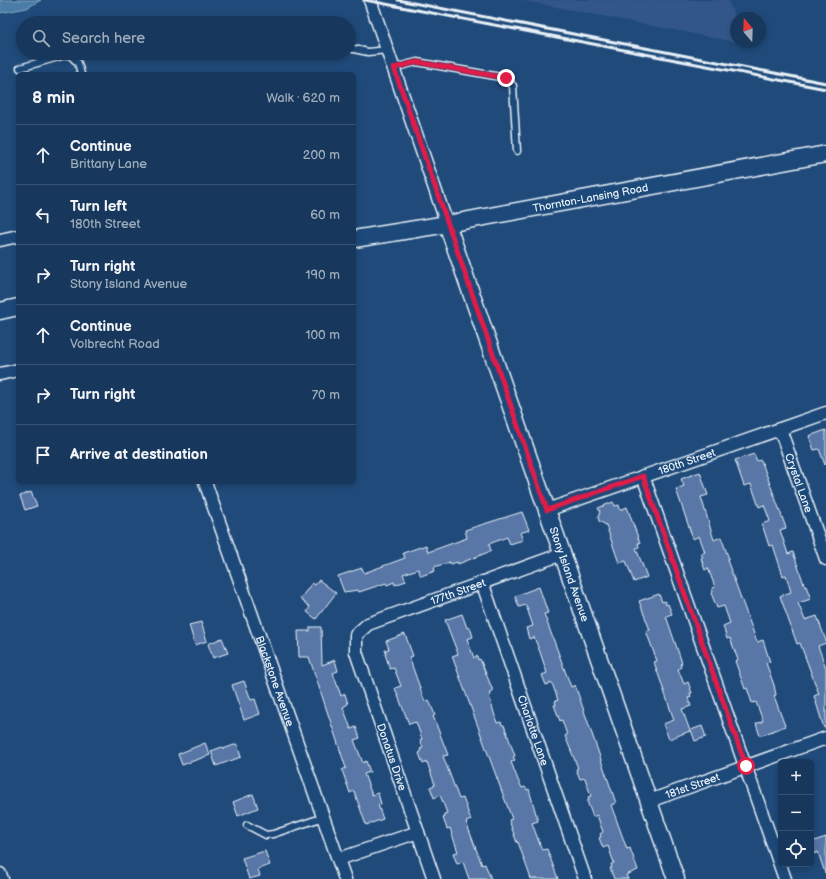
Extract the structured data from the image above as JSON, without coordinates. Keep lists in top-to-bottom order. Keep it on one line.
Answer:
{"streets":{"street":["Thornton-Lansing Road","180th Street","Crystal Lane","Stony Island Avenue","177th Street","Blackstone Avenue","Charlotte Lane","Donatus Drive","181st Street"]},"crossings":[["Thornton-Lansing Road","Stony Island Avenue"],["180th Street","Crystal Lane"],["180th Street","Stony Island Avenue"],["Stony Island Avenue","177th Street"],["Stony Island Avenue","181st Street"],["177th Street","Charlotte Lane"],["177th Street","Donatus Drive"]],"north":"top","page":{"search":"Search here","heading":["8 min","Walk · 620 m"],"list":[["Continue","Brittany Lane","200 m"],["Turn left","180th Street","60 m"],["Turn right","Stony Island Avenue","190 m"],["Continue","Volbrecht Road","100 m"],["Turn right","70 m"],"Arrive at destination"],"map_buttons":["+","−"]}}
